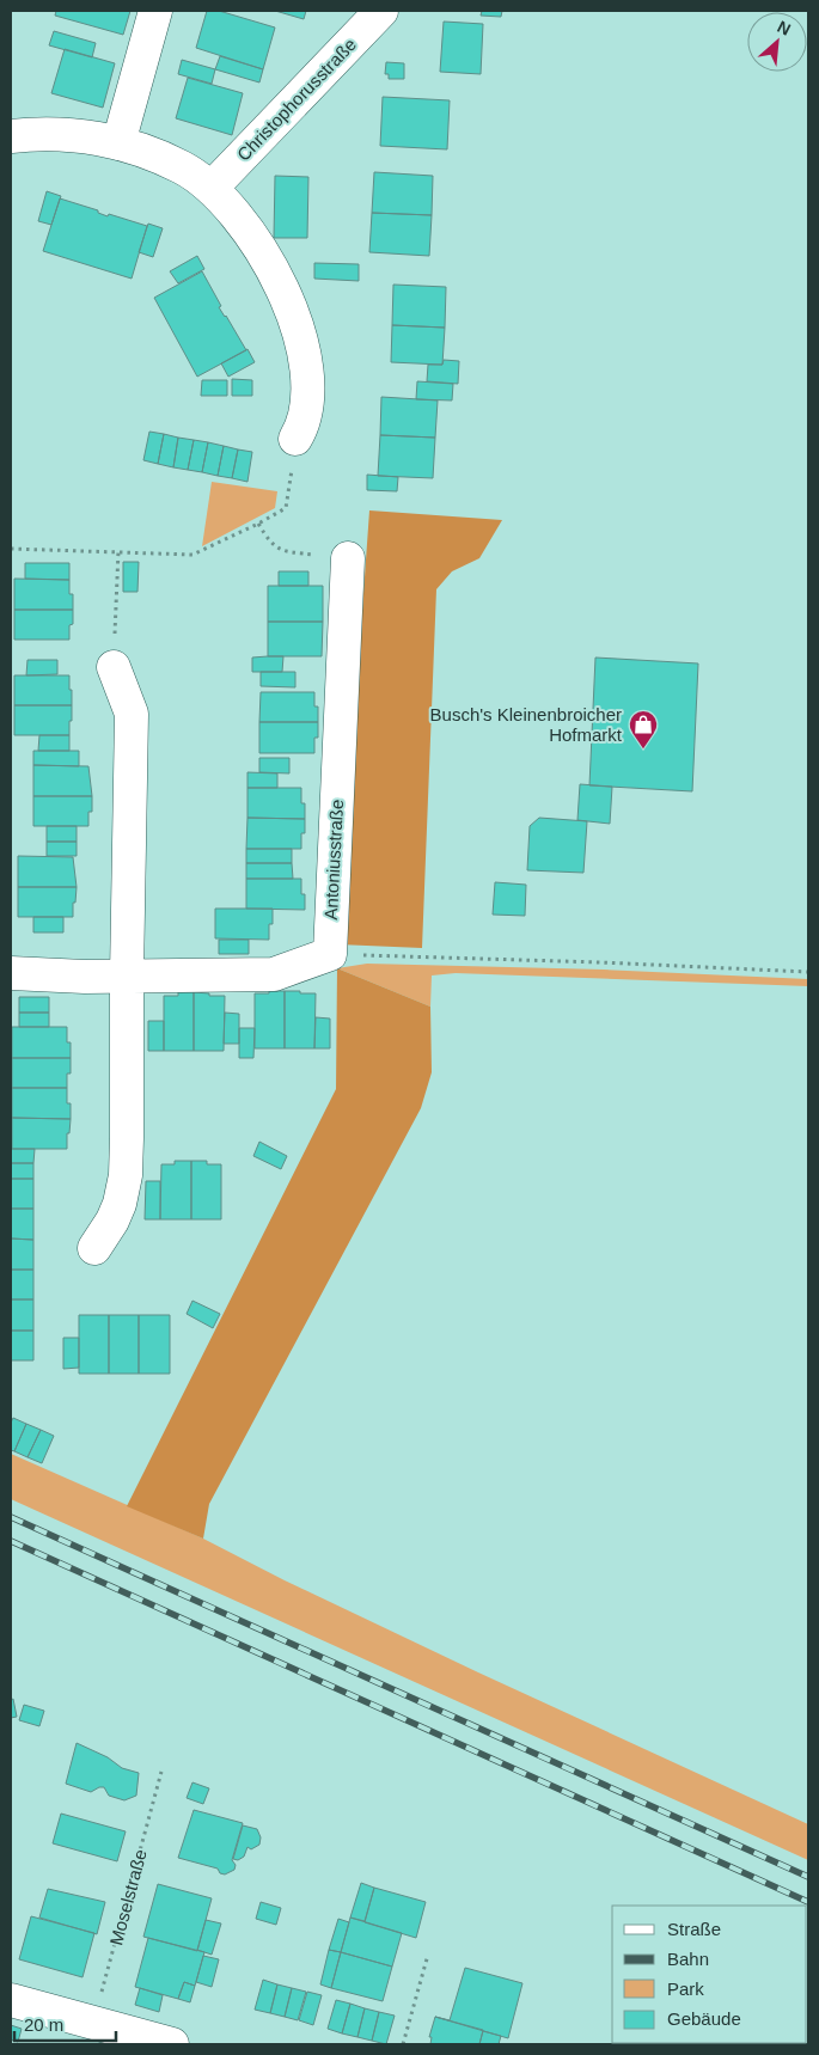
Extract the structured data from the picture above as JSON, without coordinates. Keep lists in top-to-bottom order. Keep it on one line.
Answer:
{"streets":{"street":["Christophorusstraße","Antoniusstraße"],"path":["Moselstraße"]},"places":{"shop":["Busch's Kleinenbroicher Hofmarkt"]},"legend":["Straße","Bahn","Park","Gebäude"],"scale_bar":"20 m","north":"top right"}
